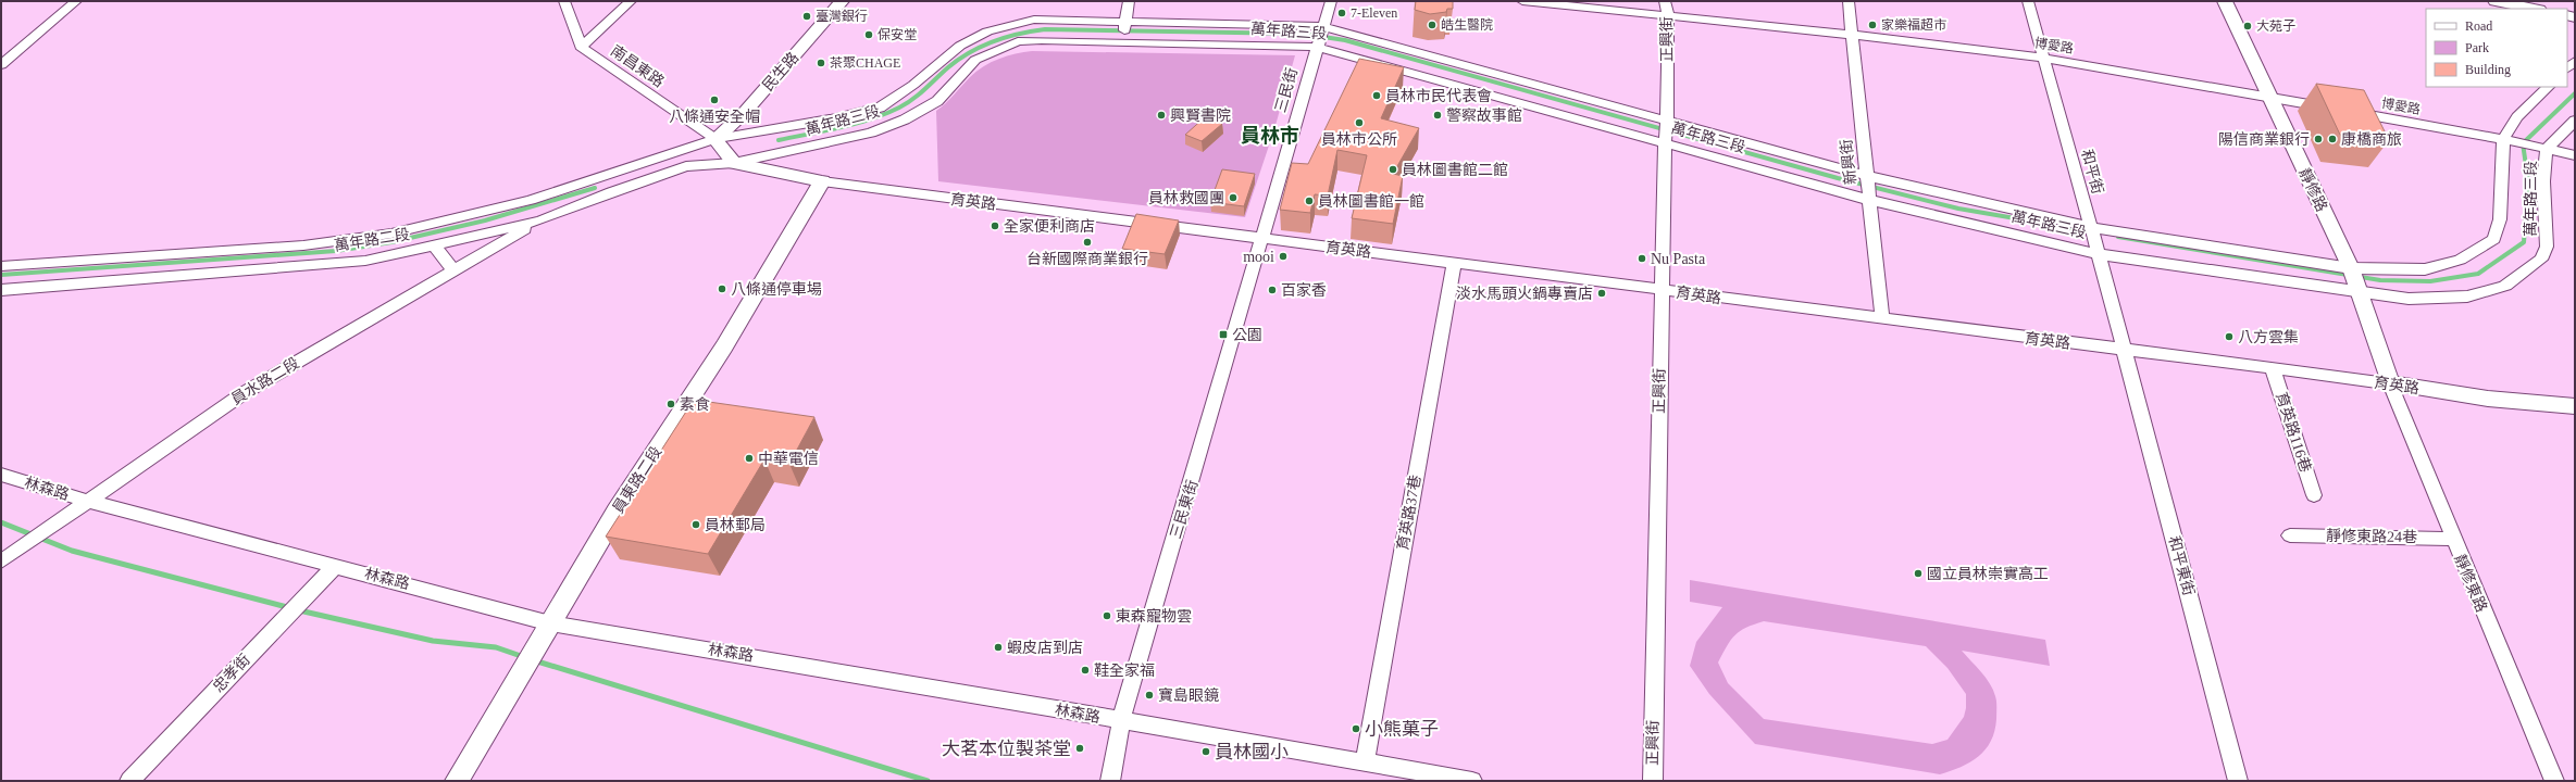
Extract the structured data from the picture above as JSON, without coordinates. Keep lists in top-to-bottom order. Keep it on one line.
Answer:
{"streets":{"street":["萬年路三段","正興街","博愛路","南昌東路","民生路","三民街","新興街","和平街","靜修路","育英路","萬年路二段","員水路二段","育英路116巷","員東路二段","林森路","三民東街","育英路37巷","靜修東路24巷","和平東街","靜修東路","忠孝街"]},"crossings":[["萬年路三段","正興街"],["萬年路三段","博愛路"],["萬年路三段","南昌東路"],["萬年路三段","民生路"],["萬年路三段","三民街"],["萬年路三段","新興街"],["萬年路三段","和平街"],["萬年路三段","靜修路"],["萬年路三段","萬年路二段"],["正興街","博愛路"],["正興街","育英路"],["博愛路","新興街"],["博愛路","和平街"],["博愛路","靜修路"],["南昌東路","民生路"],["南昌東路","萬年路二段"],["民生路","萬年路二段"],["三民街","育英路"],["三民街","三民東街"],["新興街","育英路"],["和平街","育英路"],["和平街","和平東街"],["靜修路","育英路"],["靜修路","靜修東路"],["育英路","育英路116巷"],["育英路","員東路二段"],["育英路","三民東街"],["育英路","育英路37巷"],["育英路","和平東街"],["育英路","靜修東路"],["萬年路二段","員水路二段"],["員水路二段","林森路"],["員東路二段","林森路"],["林森路","三民東街"],["林森路","育英路37巷"],["林森路","忠孝街"],["靜修東路24巷","靜修東路"]],"districts":["員林市"],"places":{"other":["7-Eleven","臺灣銀行","皓生醫院","家樂福超市","大苑子","保安堂","茶聚CHAGE","員林市民代表會","八條通安全帽","興賢書院","警察故事館","員林市公所","陽信商業銀行","康橋商旅","員林圖書館二館","員林救國團","員林圖書館一館","全家便利商店","台新國際商業銀行","mooi","Nu Pasta","八條通停車場","百家香","淡水馬頭火鍋專賣店","八方雲集","素食","中華電信","員林郵局","國立員林崇實高工","東森寵物雲","蝦皮店到店","鞋全家福","寶島眼鏡","小熊菓子","大茗本位製茶堂","員林國小"],"transit":["公園"]},"legend":["Road","Park","Building"]}
